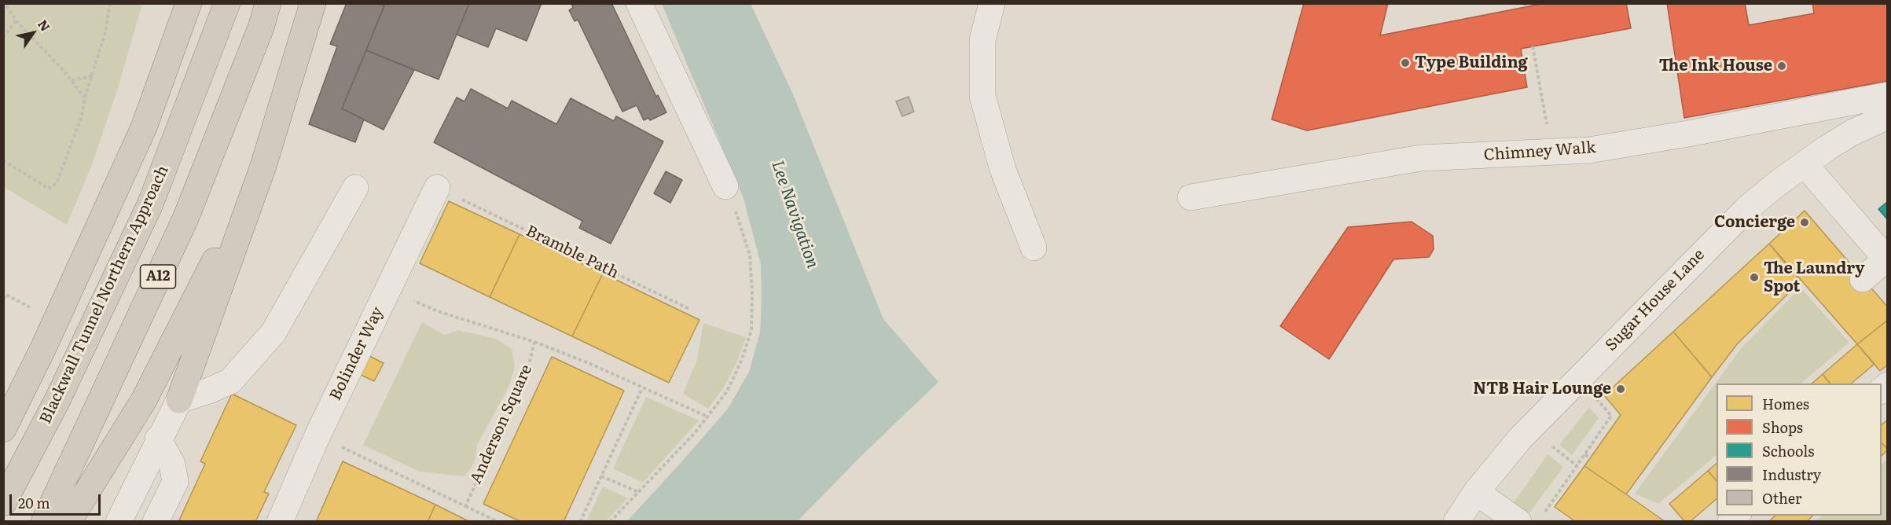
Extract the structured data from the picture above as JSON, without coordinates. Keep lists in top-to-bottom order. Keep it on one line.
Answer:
{"streets":{"highway":["A12","Blackwall Tunnel Northern Approach"],"street":["Chimney Walk","Sugar House Lane","Bolinder Way"],"path":["Bramble Path","Anderson Square"]},"crossings":[["Bramble Path","Bolinder Way"]],"water":["Lee Navigation"],"places":["Type Building","The Ink House","Concierge","The Laundry Spot","NTB Hair Lounge"],"legend":["Homes","Shops","Schools","Industry","Other"],"scale_bar":"20 m","north":"top right"}
